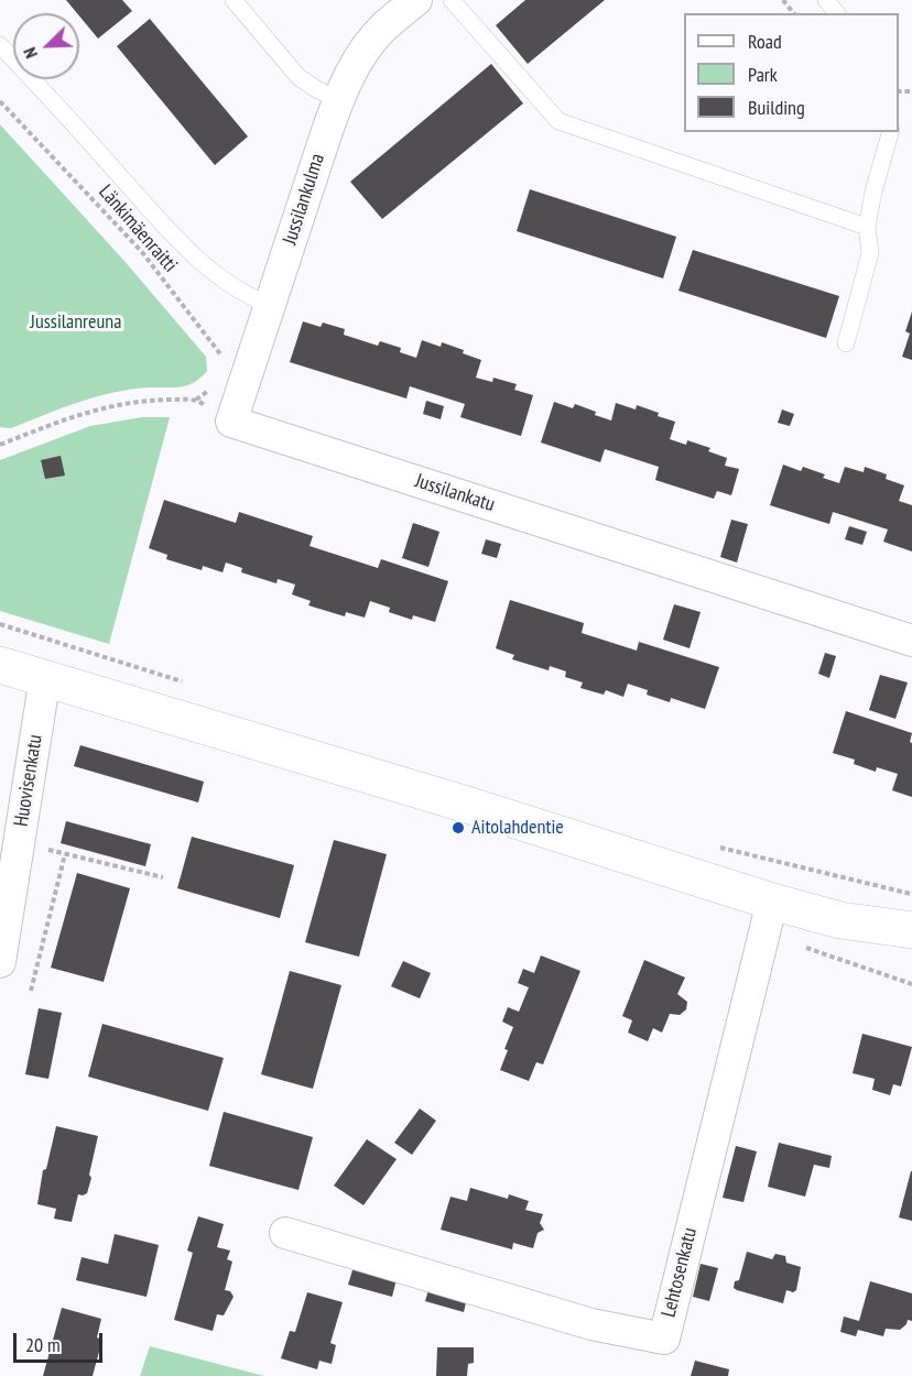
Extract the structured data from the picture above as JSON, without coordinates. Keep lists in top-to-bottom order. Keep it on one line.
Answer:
{"streets":{"street":["Jussilankulma","Jussilankatu","Huovisenkatu","Lehtosenkatu"],"path":["Länkimäenraitti"]},"crossings":[["Jussilankulma","Länkimäenraitti"],["Jussilankulma","Jussilankatu"]],"parks":["Jussilanreuna"],"places":["Aitolahdentie"],"legend":["Road","Park","Building"],"scale_bar":"20 m","north":"bottom left"}
